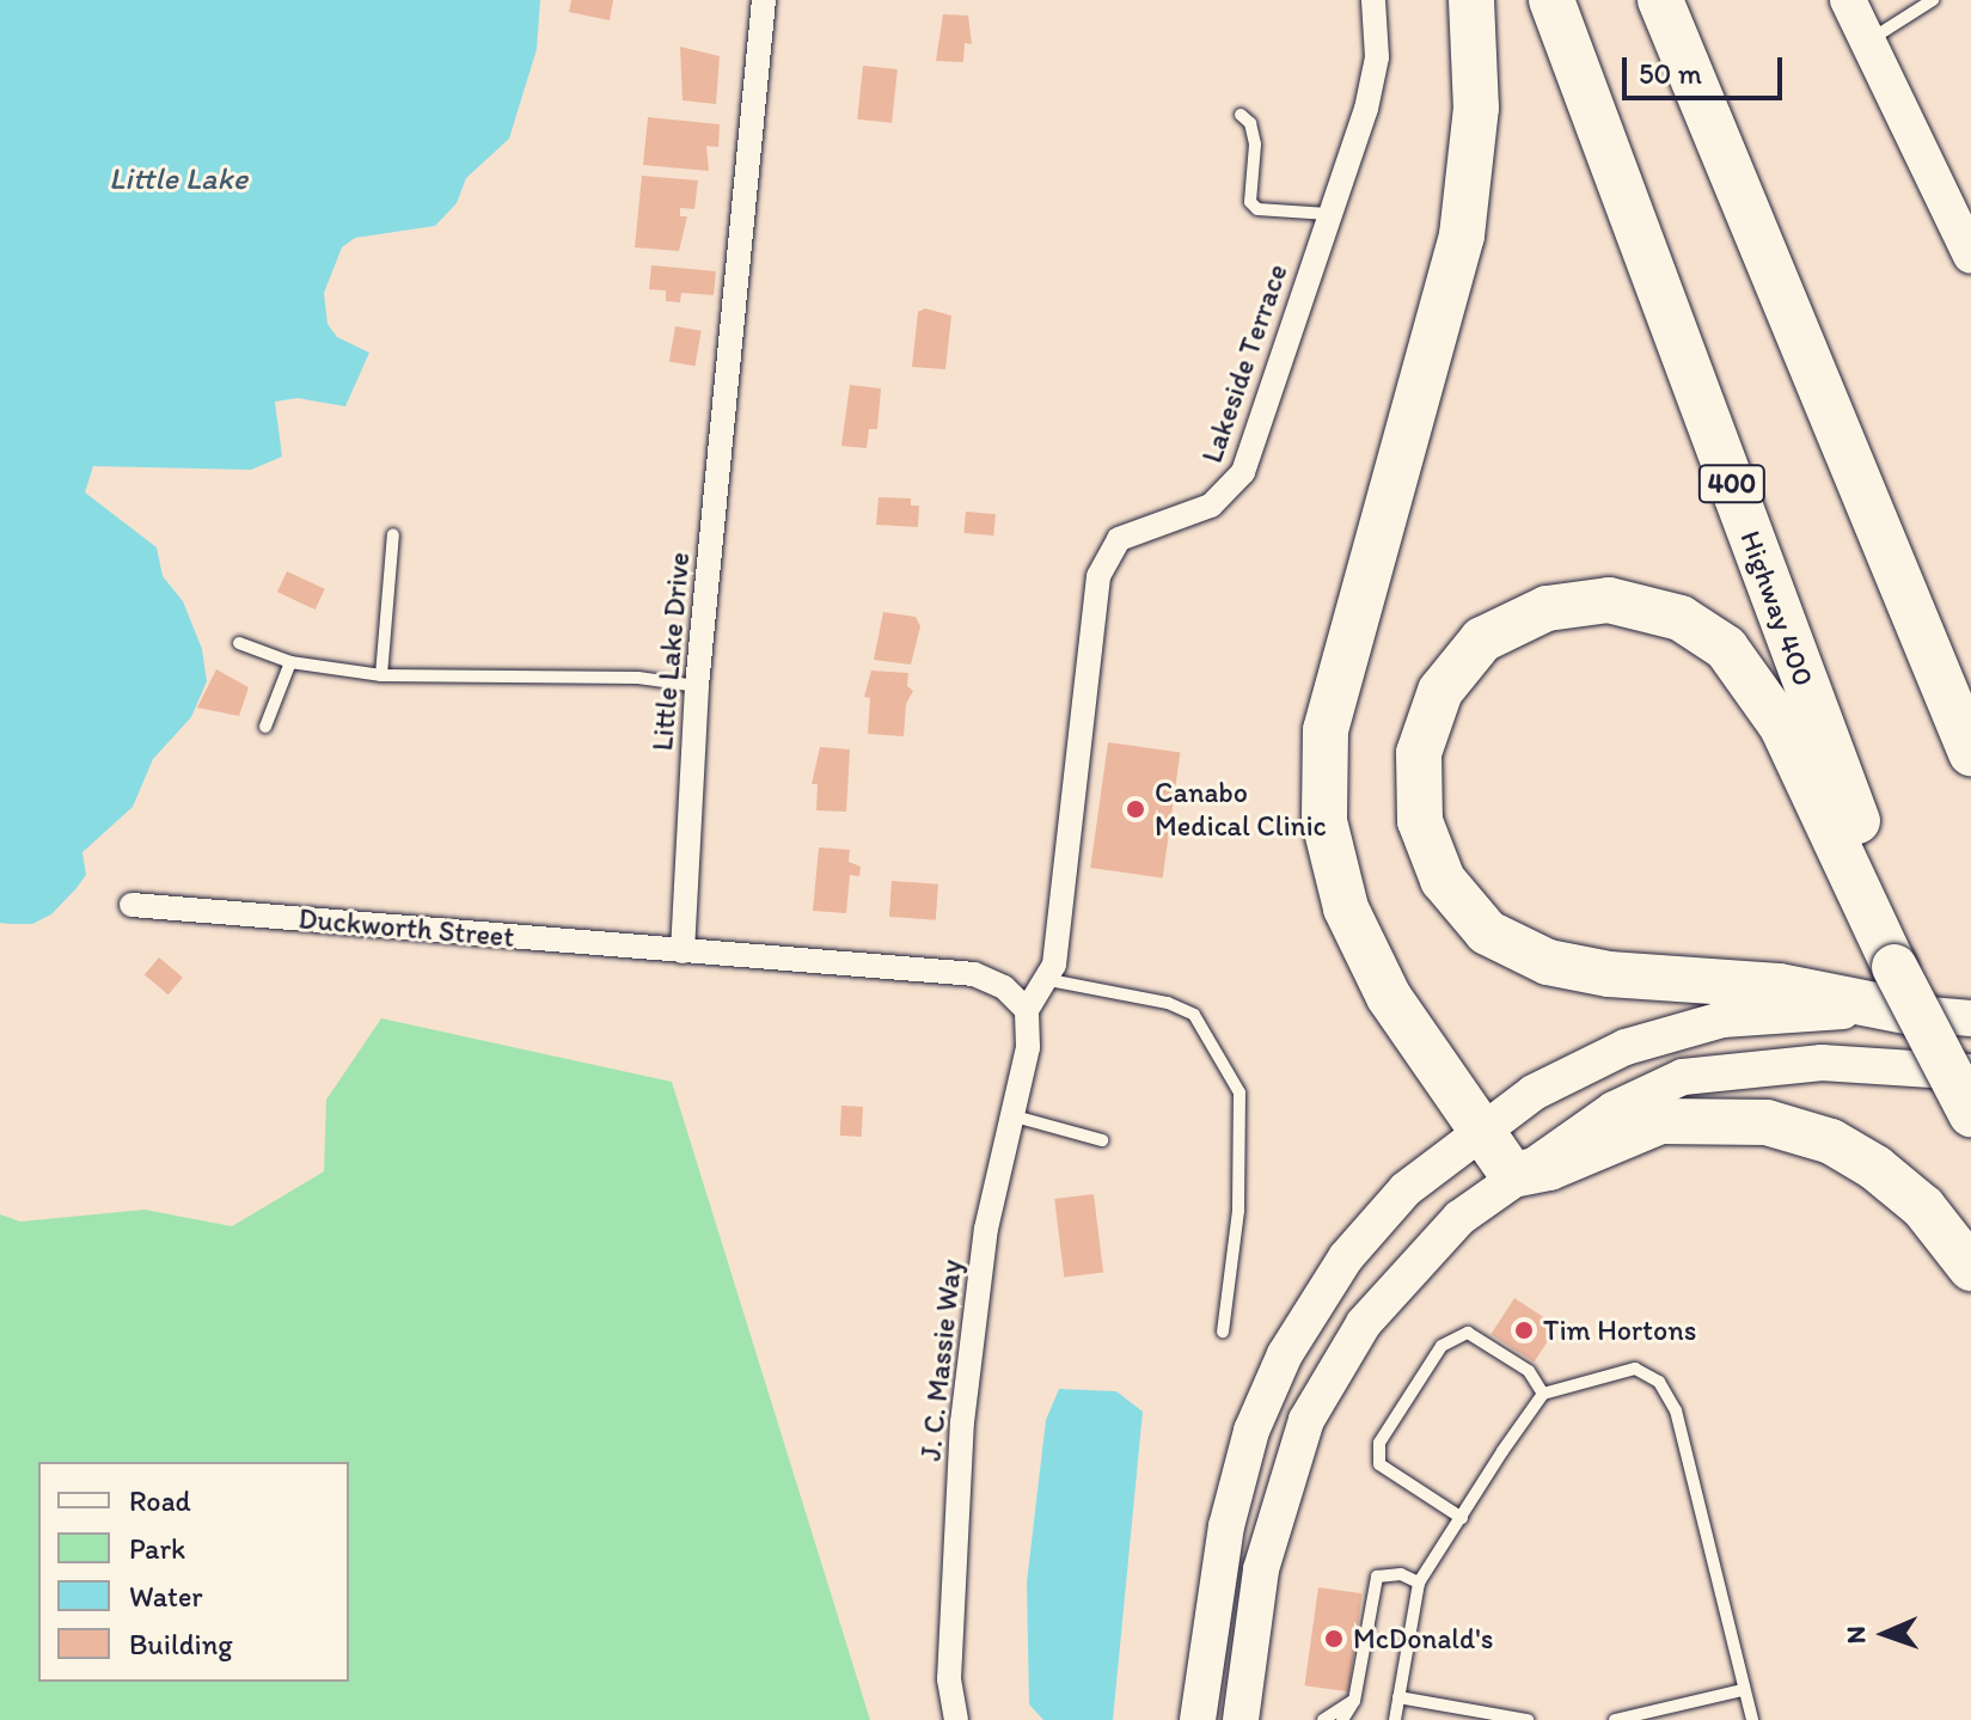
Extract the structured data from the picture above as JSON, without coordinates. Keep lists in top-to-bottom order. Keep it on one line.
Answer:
{"streets":{"highway":["400","Highway 400"],"street":["Lakeside Terrace","Little Lake Drive","Duckworth Street","J. C. Massie Way"]},"crossings":[["Little Lake Drive","Duckworth Street"]],"water":["Little Lake"],"places":["Canabo Medical Clinic","Tim Hortons","McDonald's"],"legend":["Road","Park","Water","Building"],"scale_bar":"50 m","north":"left"}
